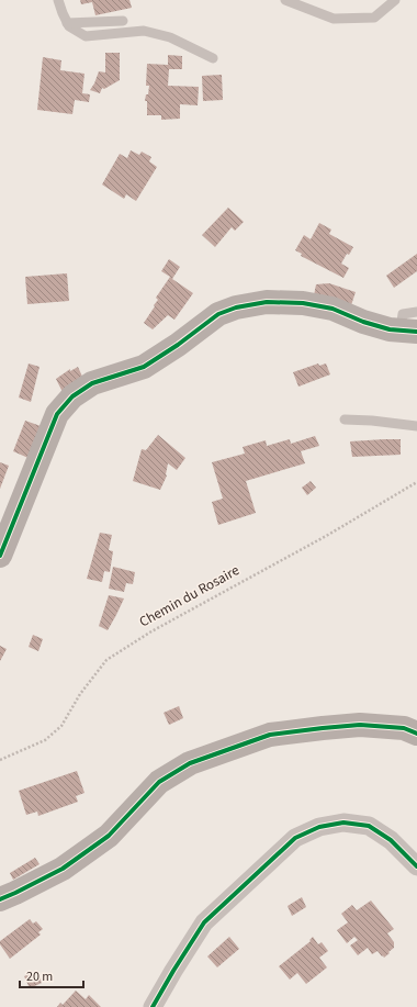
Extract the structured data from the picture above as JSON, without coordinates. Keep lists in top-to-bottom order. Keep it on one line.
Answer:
{"streets":{"path":["Chemin du Rosaire"]},"scale_bar":"20 m"}
